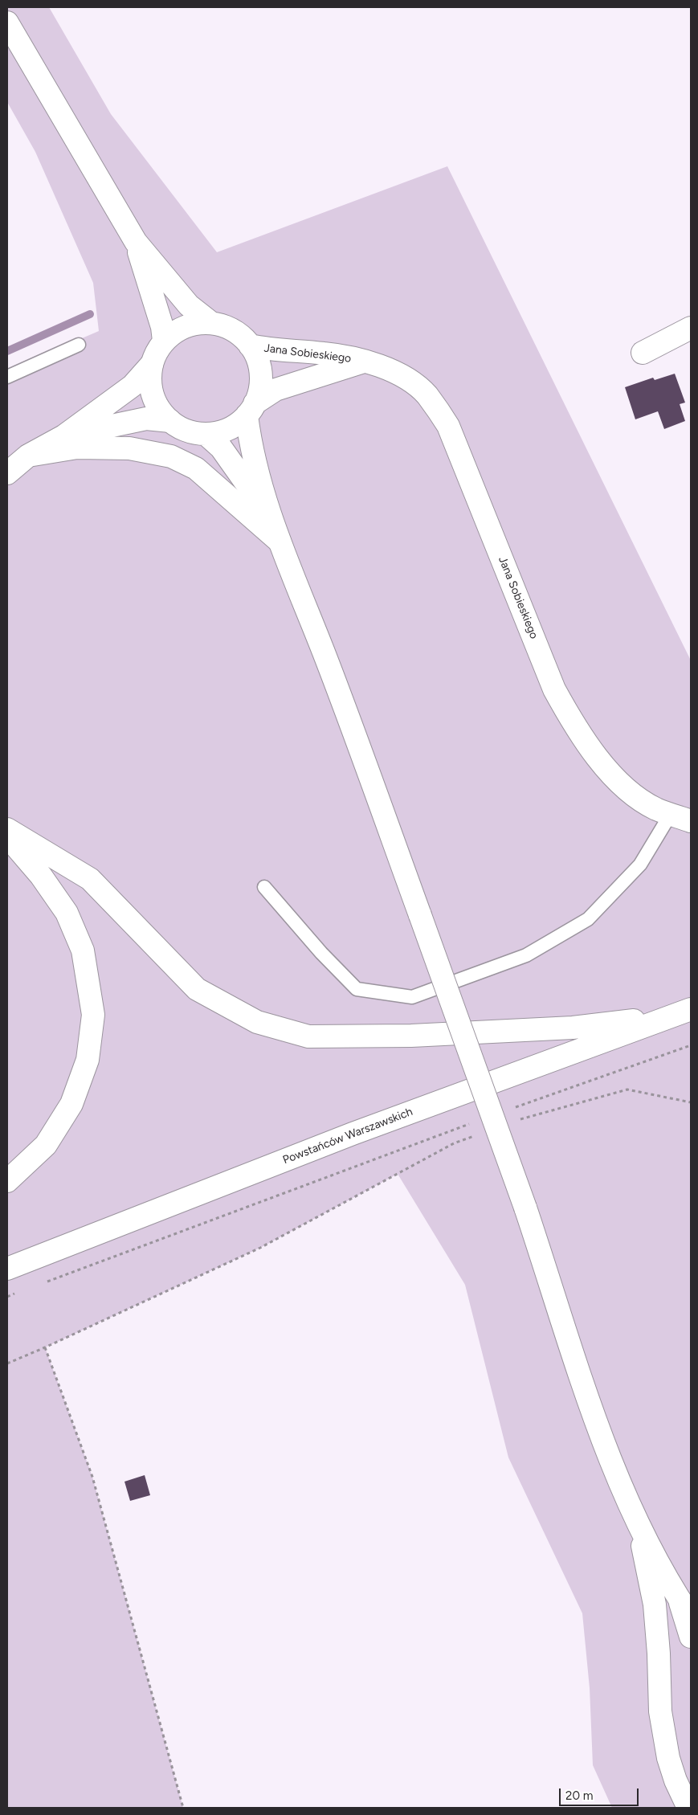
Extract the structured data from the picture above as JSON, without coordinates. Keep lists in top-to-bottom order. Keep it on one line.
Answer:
{"streets":{"main road":["Jana Sobieskiego","Powstańców Warszawskich"]},"scale_bar":"20 m"}
